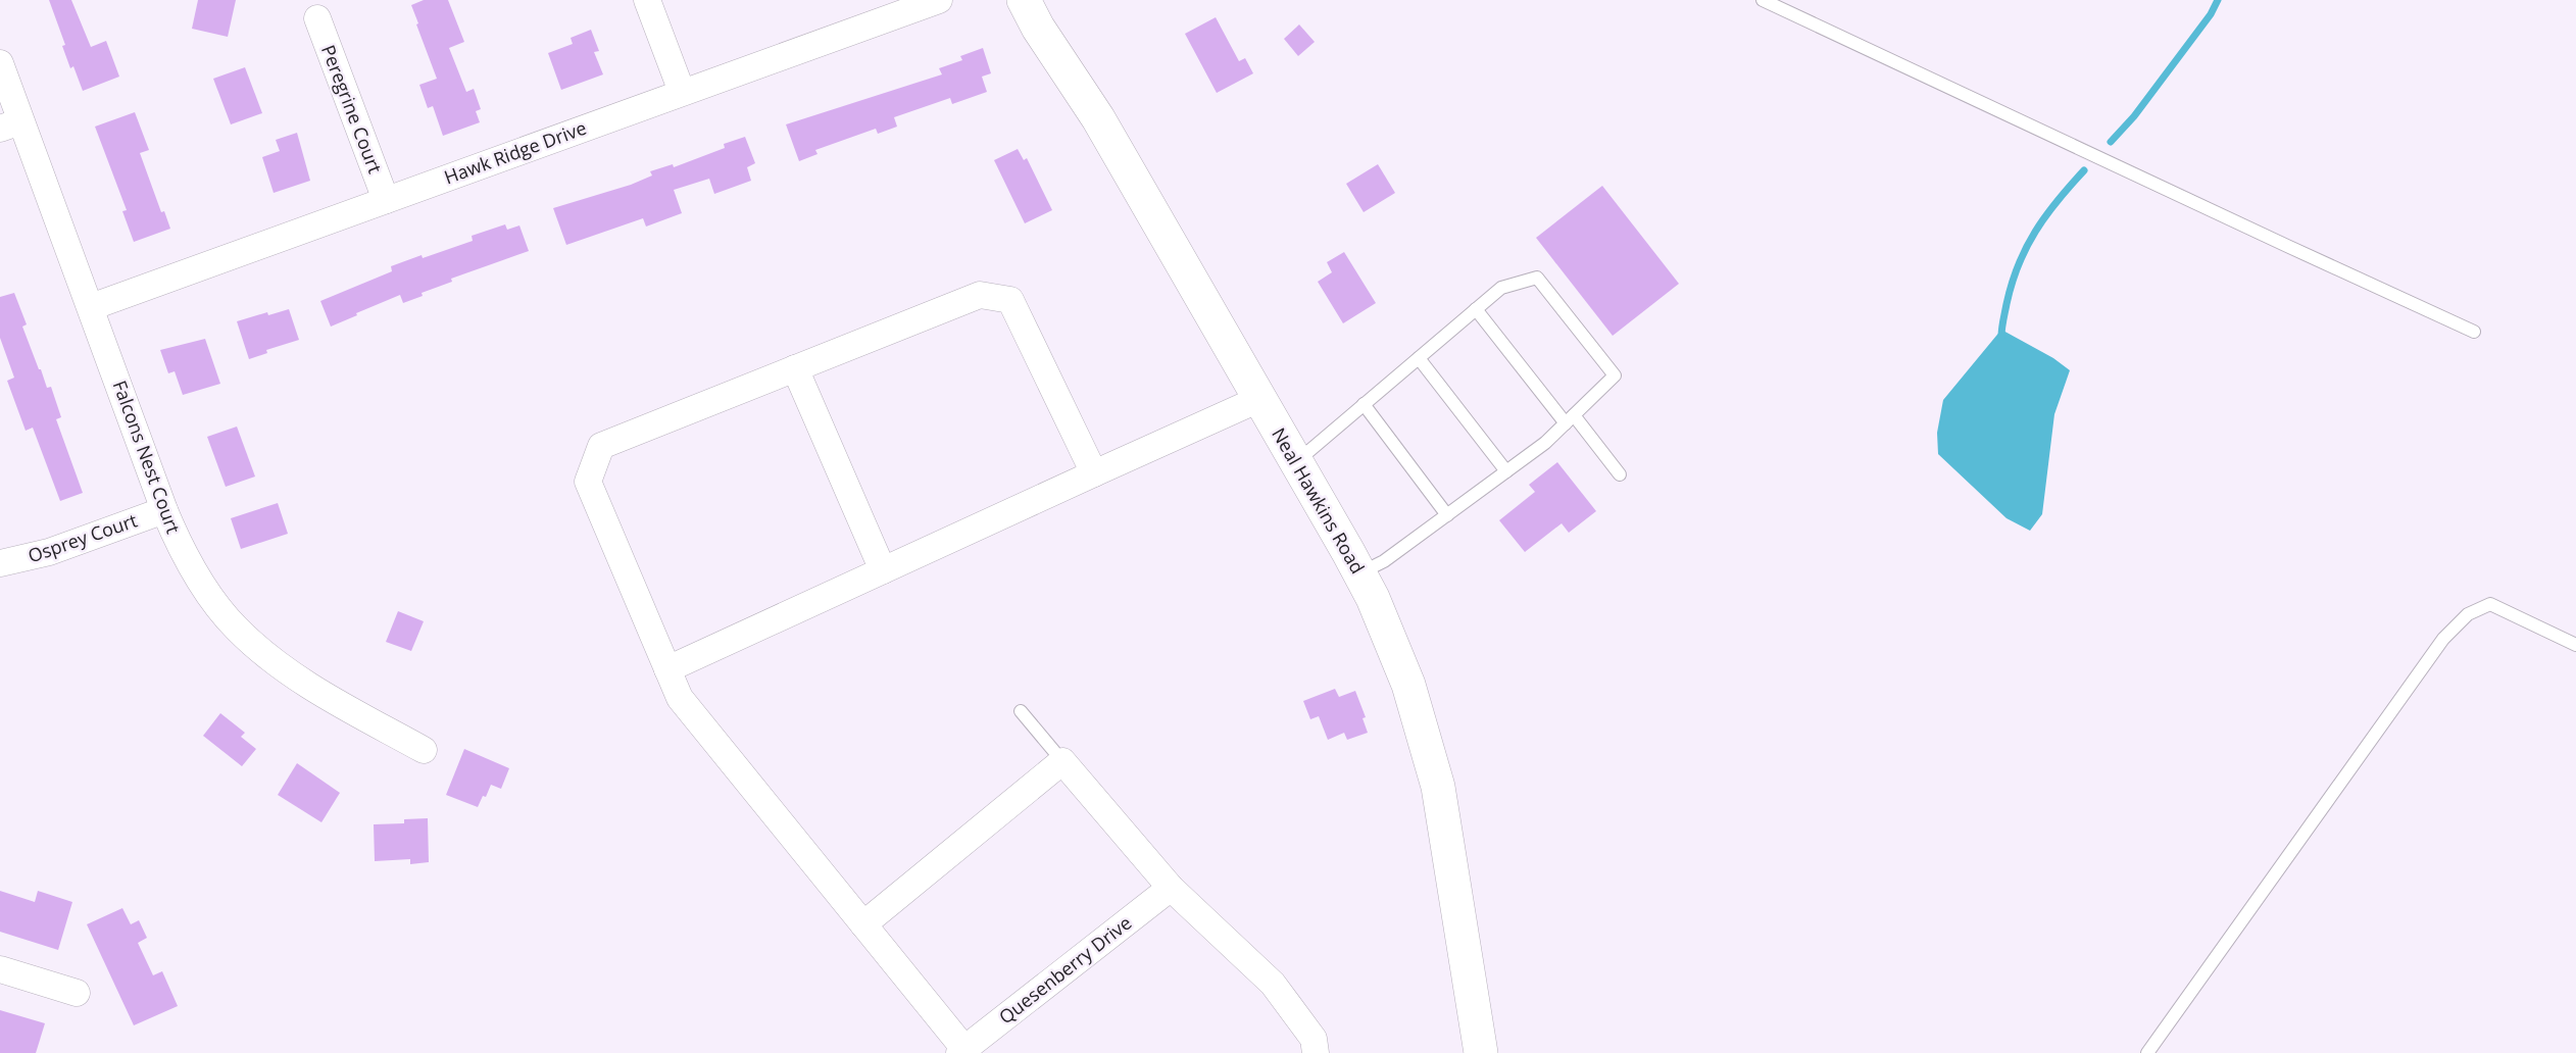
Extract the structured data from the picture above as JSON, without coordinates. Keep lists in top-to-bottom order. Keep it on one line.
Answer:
{"streets":{"street":["Peregrine Court","Hawk Ridge Drive","Falcons Nest Court","Neal Hawkins Road","Osprey Court","Quesenberry Drive"]},"crossings":[["Peregrine Court","Hawk Ridge Drive"],["Hawk Ridge Drive","Falcons Nest Court"],["Falcons Nest Court","Osprey Court"]]}
